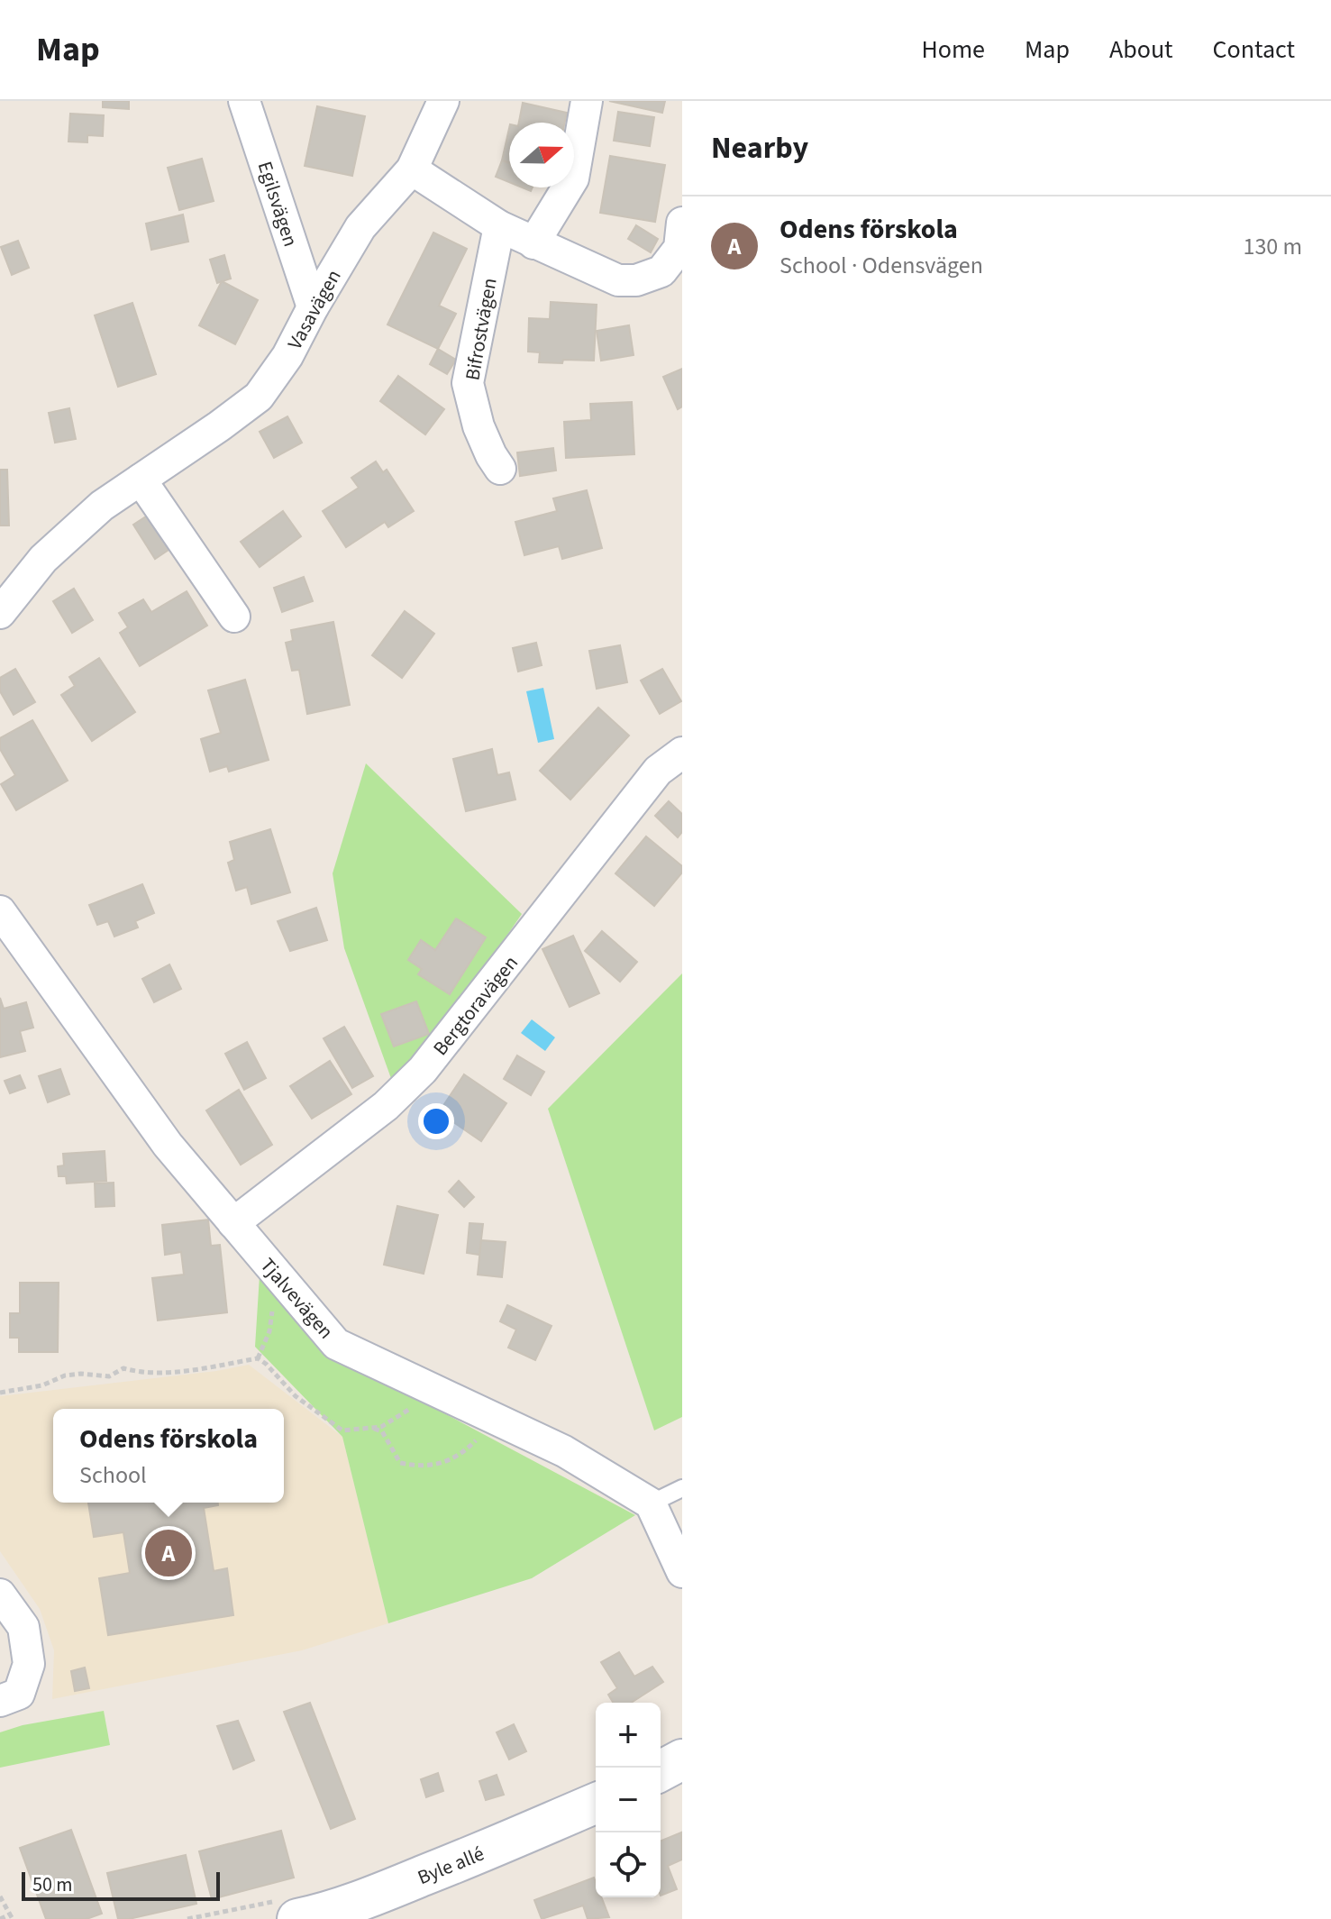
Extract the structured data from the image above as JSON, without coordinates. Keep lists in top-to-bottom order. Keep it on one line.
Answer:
{"streets":{"street":["Egilsvägen","Vasavägen","Bifrostvägen","Bergtoravägen","Tjalvevägen","Byle allé"]},"crossings":[["Egilsvägen","Vasavägen"],["Bergtoravägen","Tjalvevägen"]],"scale_bar":"50 m","north":"right","page":{"header":"Map","nav":["Home","Map","About","Contact"],"heading":"Nearby","list":[{"mark":"A","name":"Odens förskola","note":"School · Odensvägen","value":"130 m"}],"popup":["Odens förskola","School"],"pins":"A","map_buttons":["+","−"],"scale":"50 m"}}
